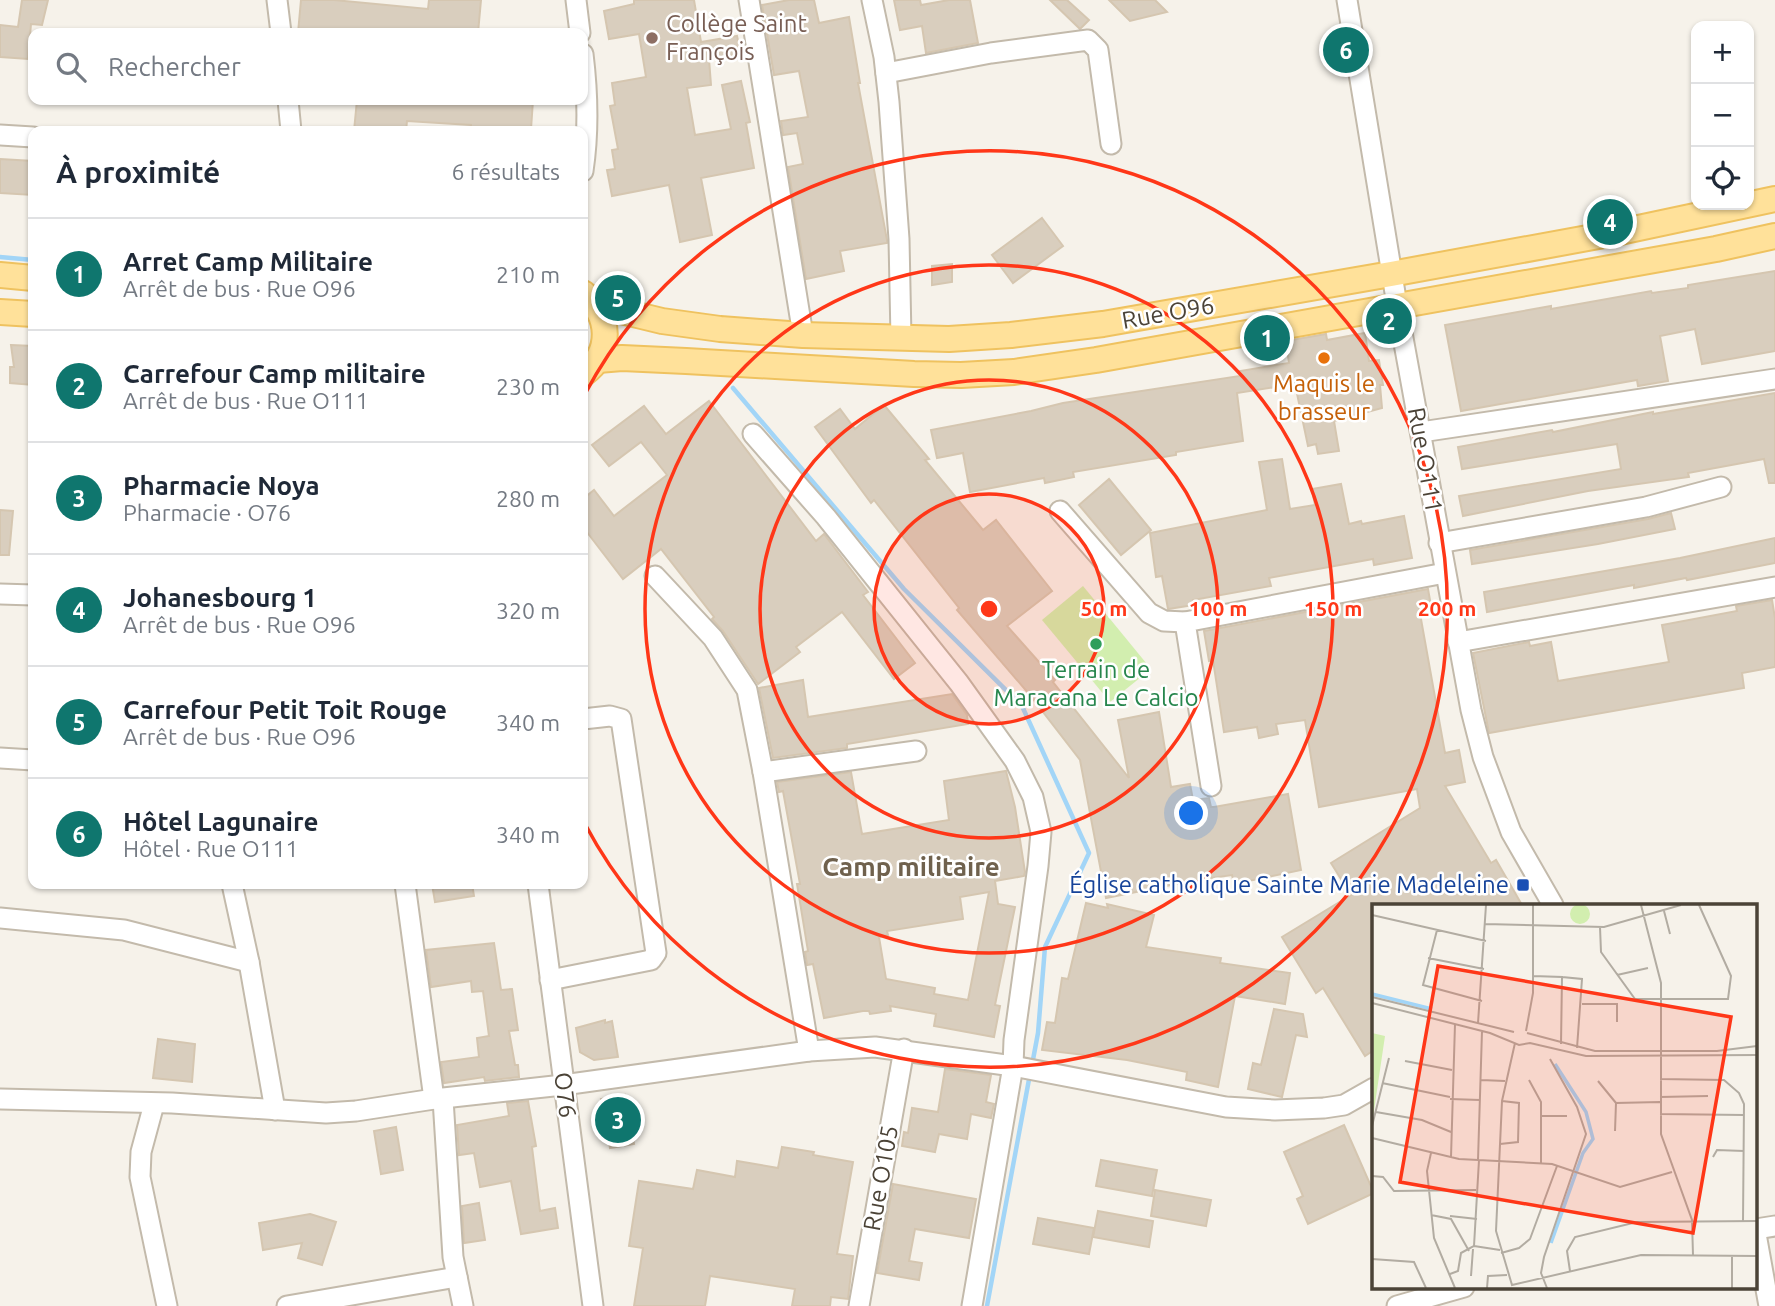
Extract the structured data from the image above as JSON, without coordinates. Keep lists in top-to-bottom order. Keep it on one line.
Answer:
{"streets":{"main road":["Rue O96"],"street":["Rue O111","O76","Rue O105"]},"crossings":[["Rue O96","Rue O111"]],"districts":["Camp militaire"],"places":{"other":["Collège Saint François","Maquis le brasseur","Terrain de Maracana Le Calcio"],"transit":["Église catholique Sainte Marie Madeleine"]},"page":{"map_buttons":["+","−"],"pins":["6","4","5","2","1","3"],"search":"Rechercher","heading":["À proximité","6 résultats"],"list":[{"mark":"1","name":"Arret Camp Militaire","note":"Arrêt de bus · Rue O96","value":"210 m"},{"mark":"2","name":"Carrefour Camp militaire","note":"Arrêt de bus · Rue O111","value":"230 m"},{"mark":"3","name":"Pharmacie Noya","note":"Pharmacie · O76","value":"280 m"},{"mark":"4","name":"Johanesbourg 1","note":"Arrêt de bus · Rue O96","value":"320 m"},{"mark":"5","name":"Carrefour Petit Toit Rouge","note":"Arrêt de bus · Rue O96","value":"340 m"},{"mark":"6","name":"Hôtel Lagunaire","note":"Hôtel · Rue O111","value":"340 m"}]},"rings":["50 m","100 m","150 m","200 m"]}
